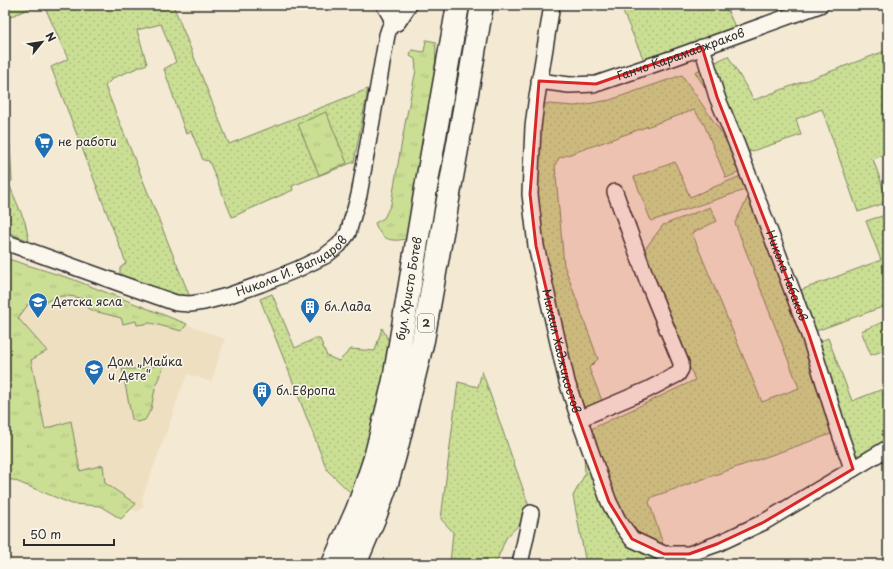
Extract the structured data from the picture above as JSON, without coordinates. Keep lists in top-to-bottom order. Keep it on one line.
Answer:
{"streets":{"highway":["бул. Христо Ботев","2"],"street":["Ганчо Карамаджраков","Никола Й. Вапцаров","Никола Табаков","Михаил Хаджикостов"]},"crossings":[["Ганчо Карамаджраков","Никола Табаков"],["Ганчо Карамаджраков","Михаил Хаджикостов"]],"places":{"supermarket":["не работи"],"school or university":["Детска ясла","Дом „Майка и Дете“"],"building":["бл.Лада","бл.Европа"]},"scale_bar":"50 m","north":"top right"}
